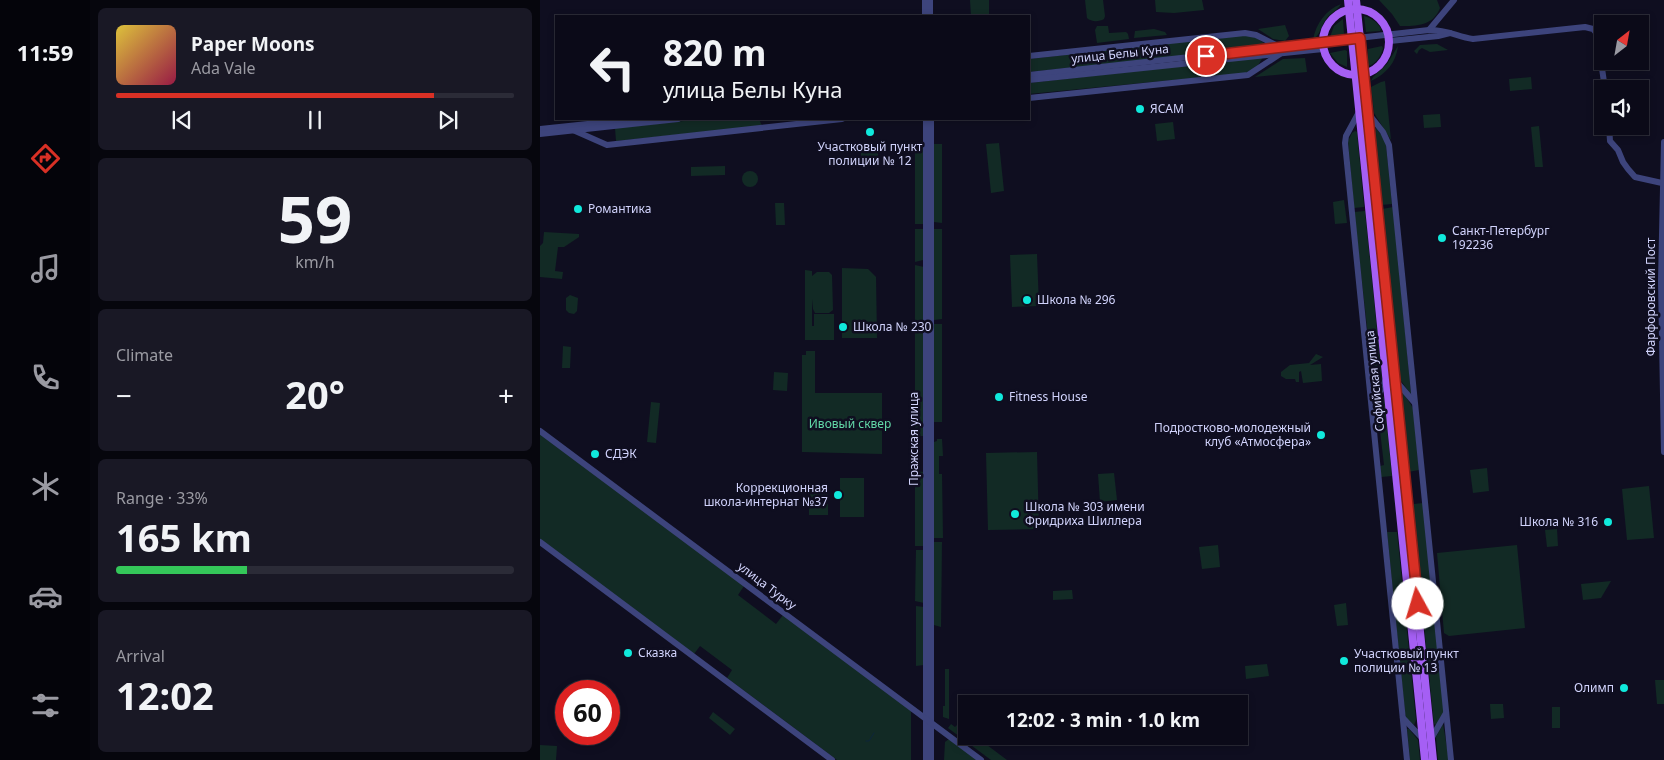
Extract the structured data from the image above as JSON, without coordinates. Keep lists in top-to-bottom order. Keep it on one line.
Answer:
{"streets":{"main road":["Софийская улица"],"street":["улица Белы Куна","Фарфоровский Пост","Пражская улица","улица Турку"]},"crossings":[["улица Белы Куна","Софийская улица"],["Пражская улица","улица Турку"]],"parks":["Ивовый сквер"],"places":["ЯСАМ","Участковый пункт полиции № 12","Романтика","Санкт-Петербург 192236","Школа № 296","Школа № 230","Fitness House","Подростково-молодежный клуб «Атмосфера»","СДЭК","Коррекционная школа-интернат №37","Школа № 303 имени Фридриха Шиллера","Школа № 316","Сказка","Участковый пункт полиции № 13","Олимп"],"north":"top right","page":{"tabs":"11:59","turn":["820 m","улица Белы Куна"],"song":["Paper Moons","Ada Vale"],"tile":[["59","km/h"],"Climate",["Range · 33%","165 km"],["Arrival","12:02"]],"heat":["−","20°","+"],"limit":"60","trip":"12:02 · 3 min · 1.0 km"}}
